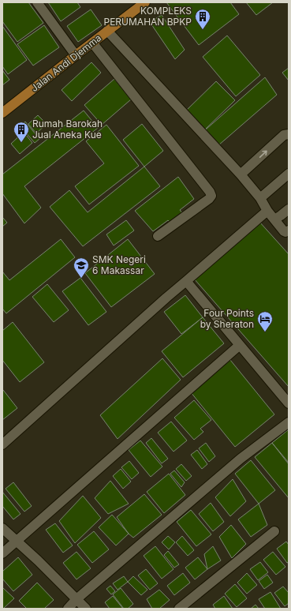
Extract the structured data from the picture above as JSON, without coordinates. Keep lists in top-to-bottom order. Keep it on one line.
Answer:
{"streets":{"main road":["Jalan Andi Djemma"]},"places":{"building":["KOMPLEKS PERUMAHAN BPKP","Rumah Barokah Jual Aneka Kue"],"school or university":["SMK Negeri 6 Makassar"],"hotel":["Four Points by Sheraton"]}}
